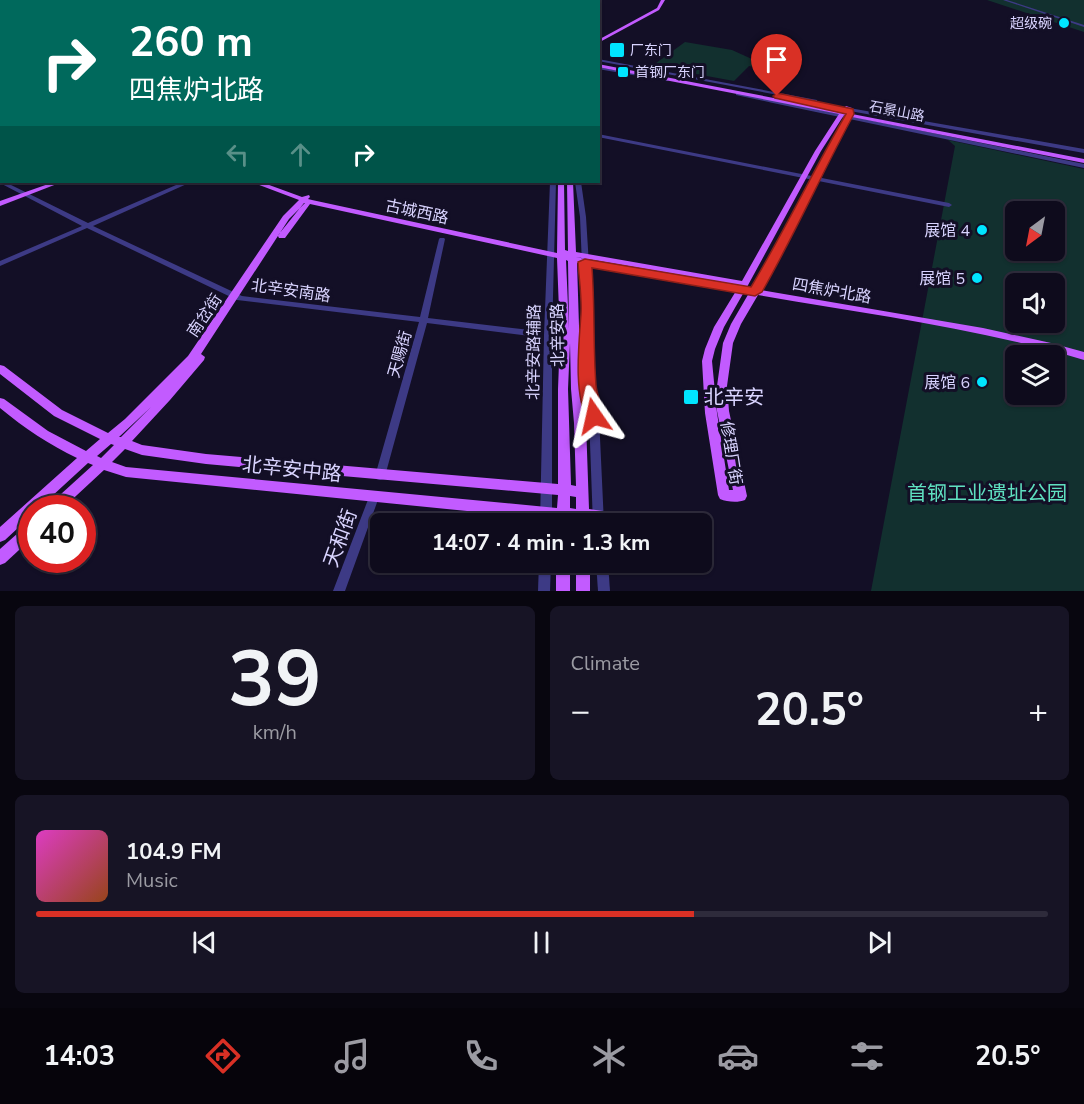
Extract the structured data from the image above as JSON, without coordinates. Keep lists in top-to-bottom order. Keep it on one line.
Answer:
{"streets":{"main road":["石景山路","古城西路","四焦炉北路","南岔街","北辛安路","修理厂街","北辛安中路"],"street":["北辛安南路","北辛安路辅路","天赐街","天和街"]},"crossings":[["石景山路","修理厂街"],["古城西路","四焦炉北路"],["古城西路","南岔街"],["古城西路","北辛安路"],["古城西路","北辛安路辅路"],["北辛安南路","南岔街"],["北辛安南路","天赐街"],["四焦炉北路","北辛安路"],["四焦炉北路","修理厂街"],["南岔街","北辛安中路"],["北辛安路","北辛安路辅路"],["北辛安路","北辛安中路"],["北辛安路辅路","北辛安中路"],["天赐街","北辛安中路"],["北辛安中路","天和街"]],"parks":["首钢工业遗址公园"],"places":{"other":["超级碗","展馆 4","展馆 5","展馆 6"],"transit":["厂东门","首钢厂东门","北辛安"]},"north":"bottom left","page":{"turn":["260 m","四焦炉北路"],"limit":"40","trip":"14:07 · 4 min · 1.3 km","tile":[["39","km/h"],"Climate"],"heat":["−","20.5°","+"],"song":["104.9 FM","Music"],"tabs":["14:03","20.5°"]}}
